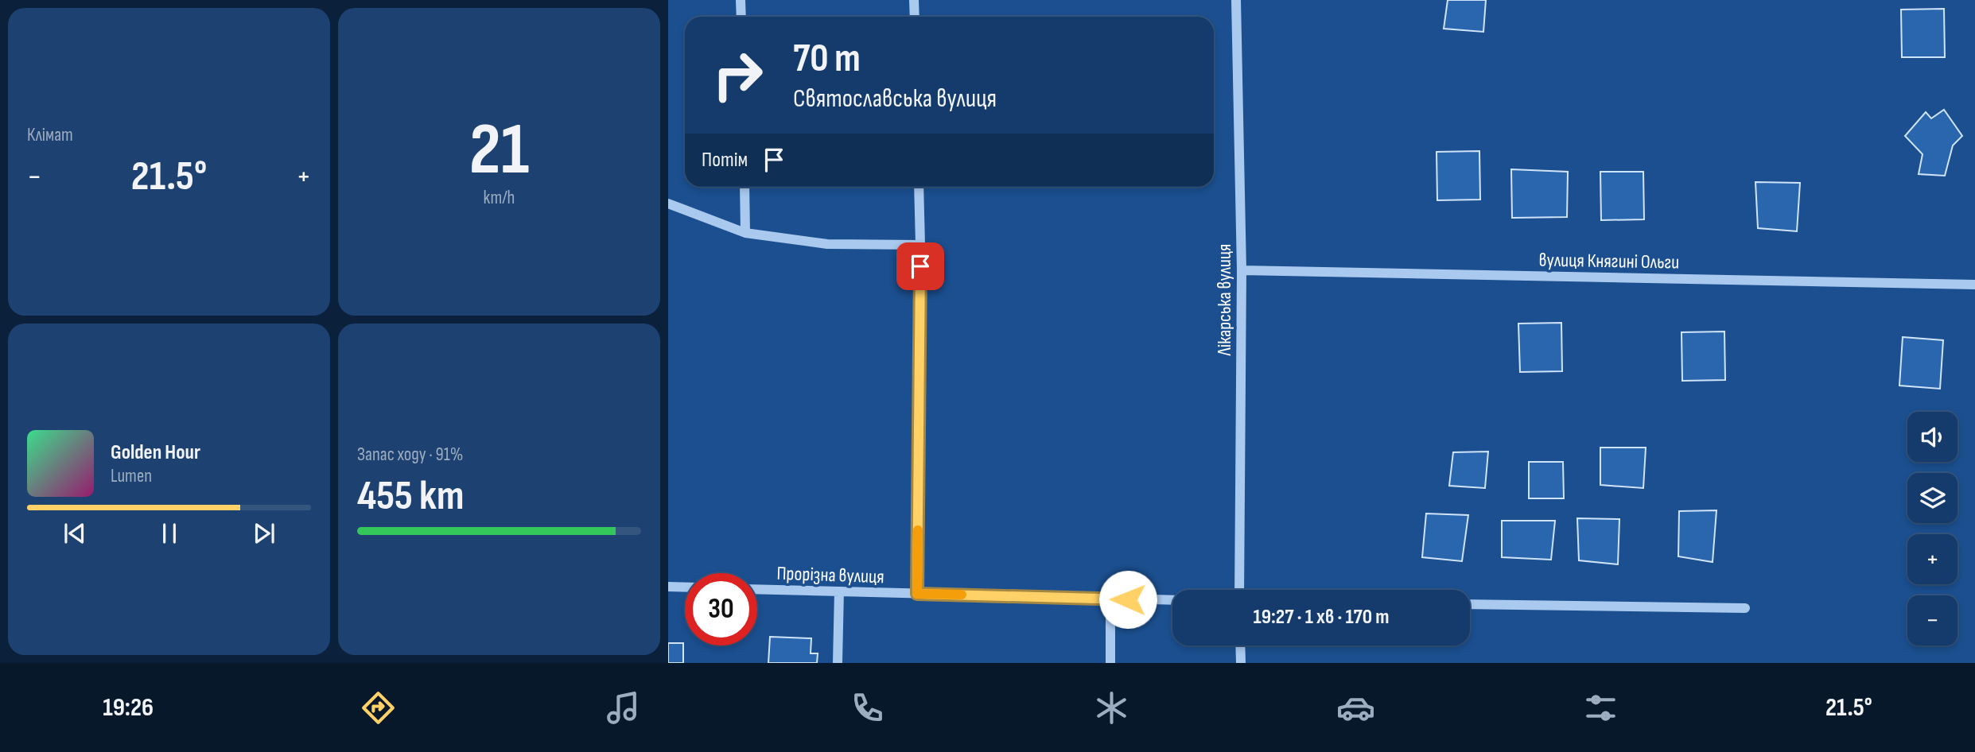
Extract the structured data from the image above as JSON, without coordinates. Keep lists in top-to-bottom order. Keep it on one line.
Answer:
{"streets":{"street":["вулиця Княгині Ольги","Лікарська вулиця","Прорізна вулиця"]},"crossings":[["вулиця Княгині Ольги","Лікарська вулиця"]],"page":{"tile":["Клімат",["21","km/h"],["Запас ходу · 91%","455 km"]],"turn":["70 m","Святославська вулиця"],"then":"Потім","heat":["−","21.5°","+"],"map_buttons":["+","−"],"song":["Golden Hour","Lumen"],"limit":"30","trip":"19:27 · 1 хв · 170 m","tabs":["19:26","21.5°"]}}
